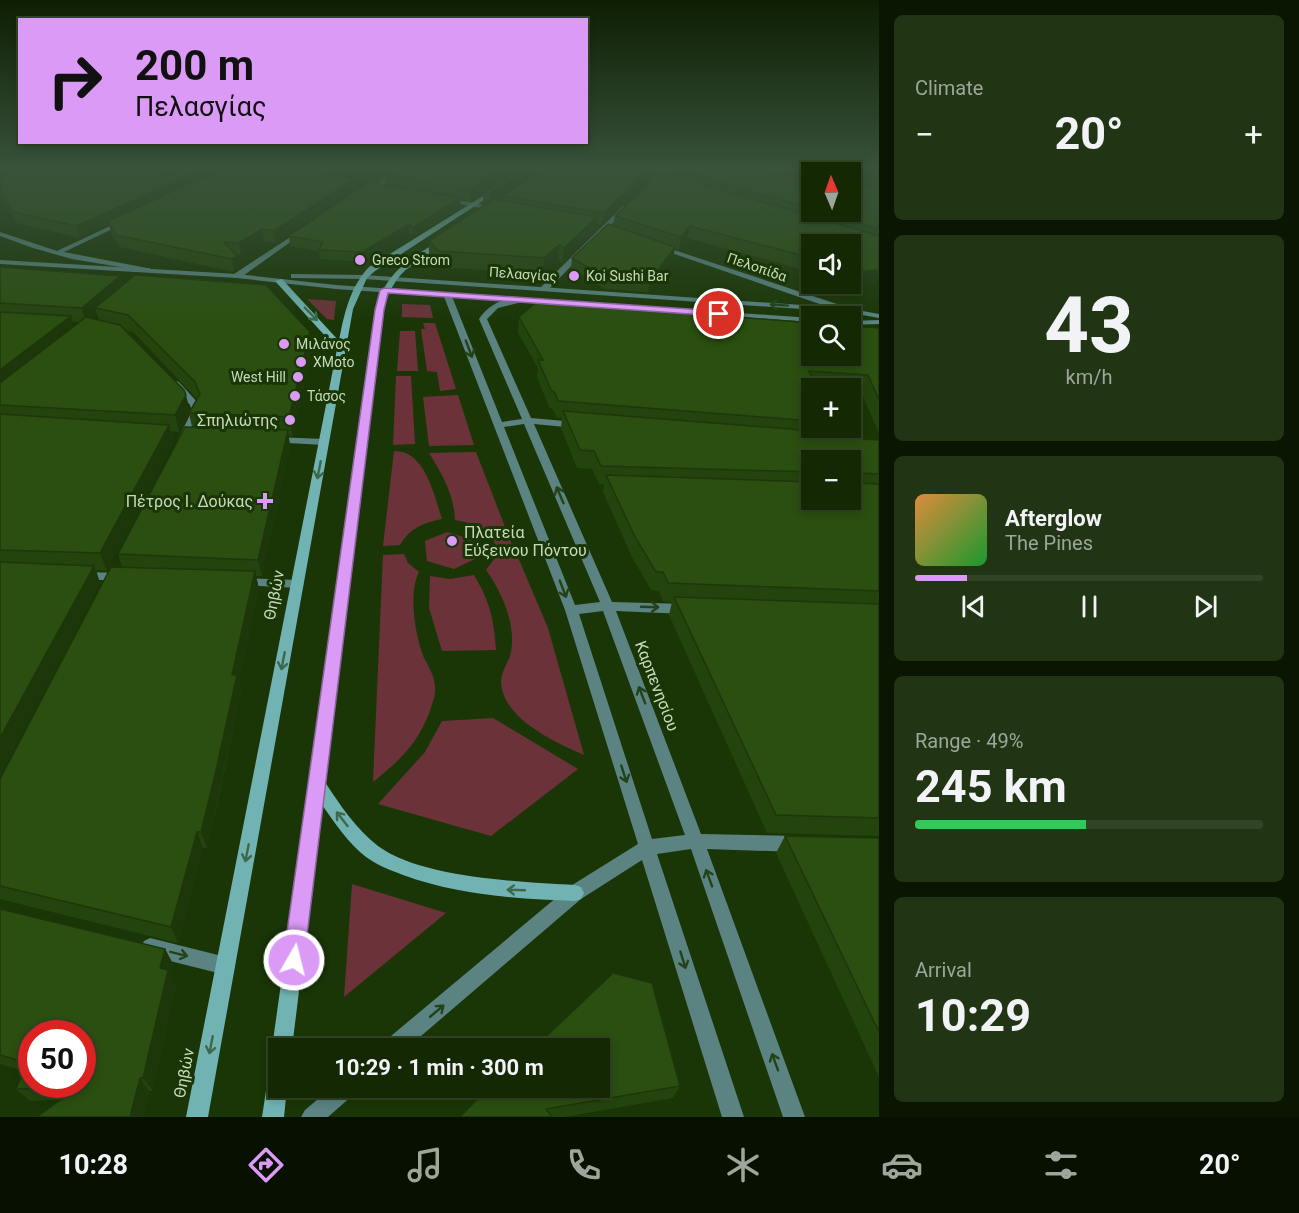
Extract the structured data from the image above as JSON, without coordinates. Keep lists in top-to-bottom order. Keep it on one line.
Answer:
{"streets":{"main road":["Θηβών"],"street":["Πελοπίδα","Πελασγίας","Καρπενησίου"]},"crossings":[["Πελασγίας","Θηβών"],["Πελασγίας","Καρπενησίου"]],"places":{"other":["Greco Strom","Koi Sushi Bar","Μιλάνος","XMoto","West Hill","Τάσος","Σπηλιώτης","Πλατεία Εύξεινου Πόντου"],"health":["Πέτρος Ι. Δούκας"]},"north":"top","page":{"tile":["Climate",["43","km/h"],["Range · 49%","245 km"],["Arrival","10:29"]],"turn":["200 m","Πελασγίας"],"heat":["−","20°","+"],"map_buttons":["+","−"],"song":["Afterglow","The Pines"],"limit":"50","trip":"10:29 · 1 min · 300 m","tabs":["10:28","20°"]}}
